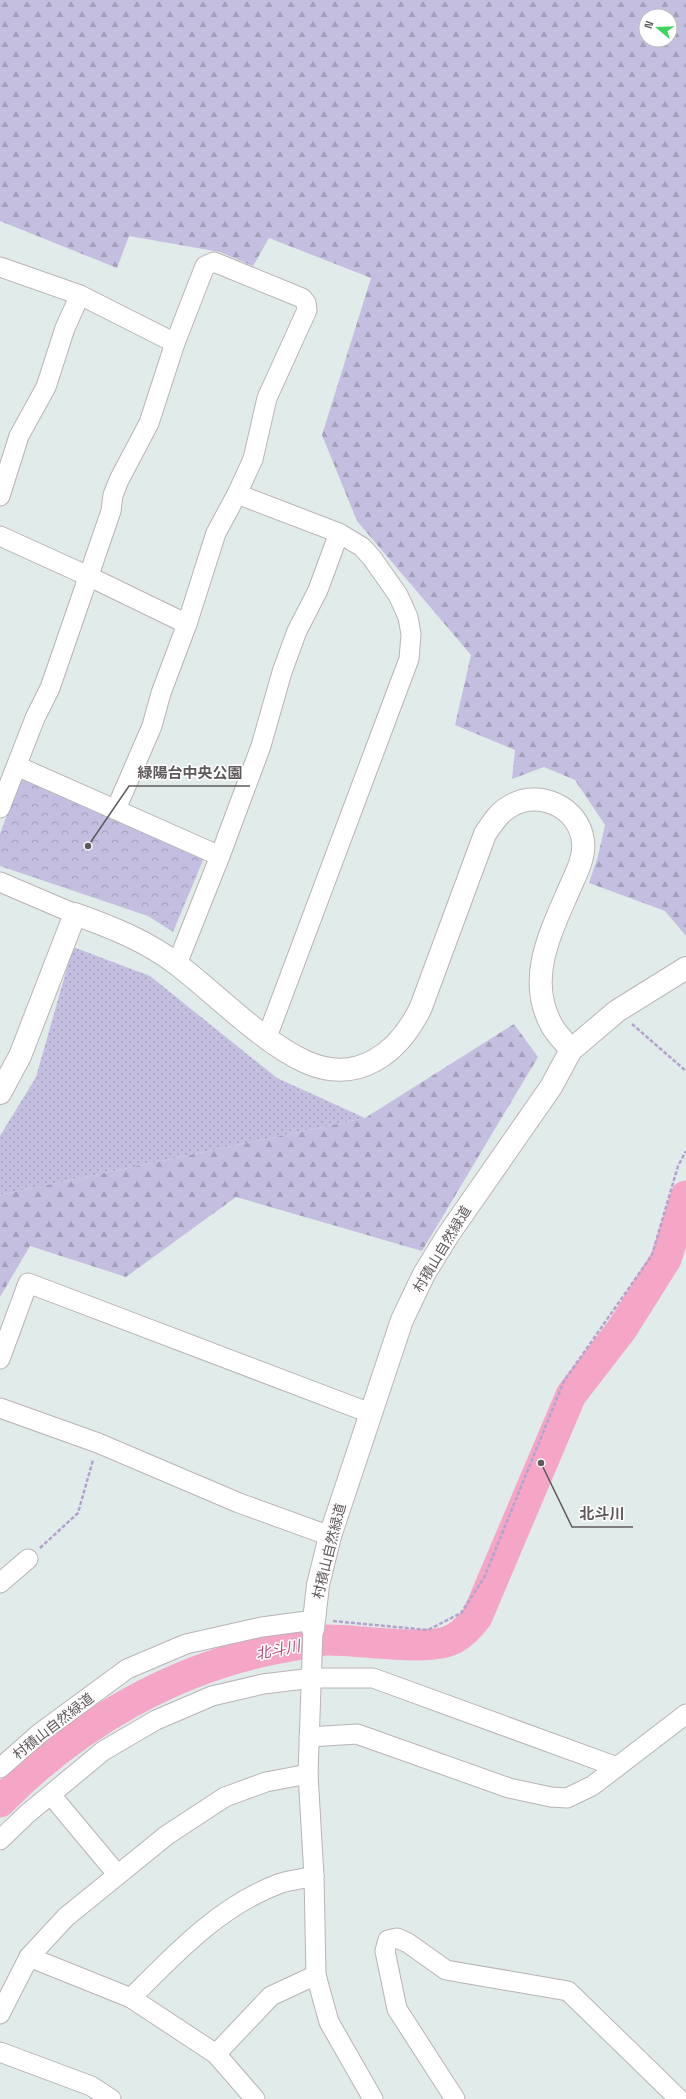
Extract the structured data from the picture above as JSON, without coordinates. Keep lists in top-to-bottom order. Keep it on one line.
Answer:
{"streets":{"street":["村積山自然緑道"]},"water":["北斗川"],"places":["緑陽台中央公園","北斗川"],"north":"left"}
